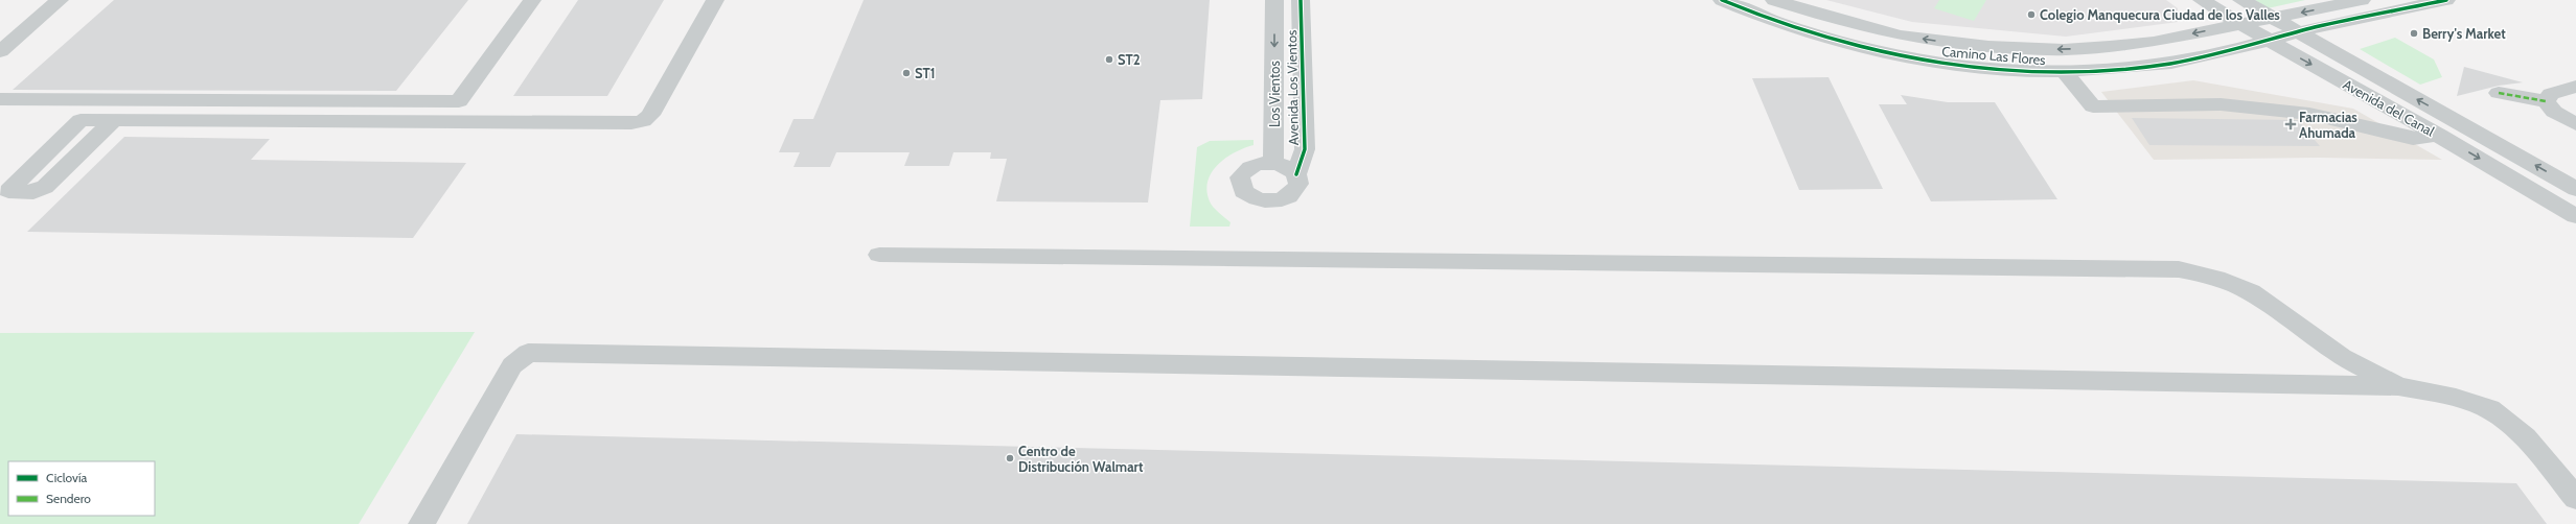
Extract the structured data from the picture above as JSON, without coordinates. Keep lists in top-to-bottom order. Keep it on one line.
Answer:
{"streets":{"street":["Camino Las Flores","Avenida Los Vientos","Los Vientos","Avenida del Canal"]},"crossings":[["Camino Las Flores","Avenida del Canal"],["Avenida Los Vientos","Los Vientos"]],"one_way":["Los Vientos"],"places":{"other":["Colegio Manquecura Ciudad de los Valles","Berry's Market","ST2","ST1","Centro de Distribución Walmart"],"health":["Farmacias Ahumada"]},"legend":["Ciclovía","Sendero"]}
